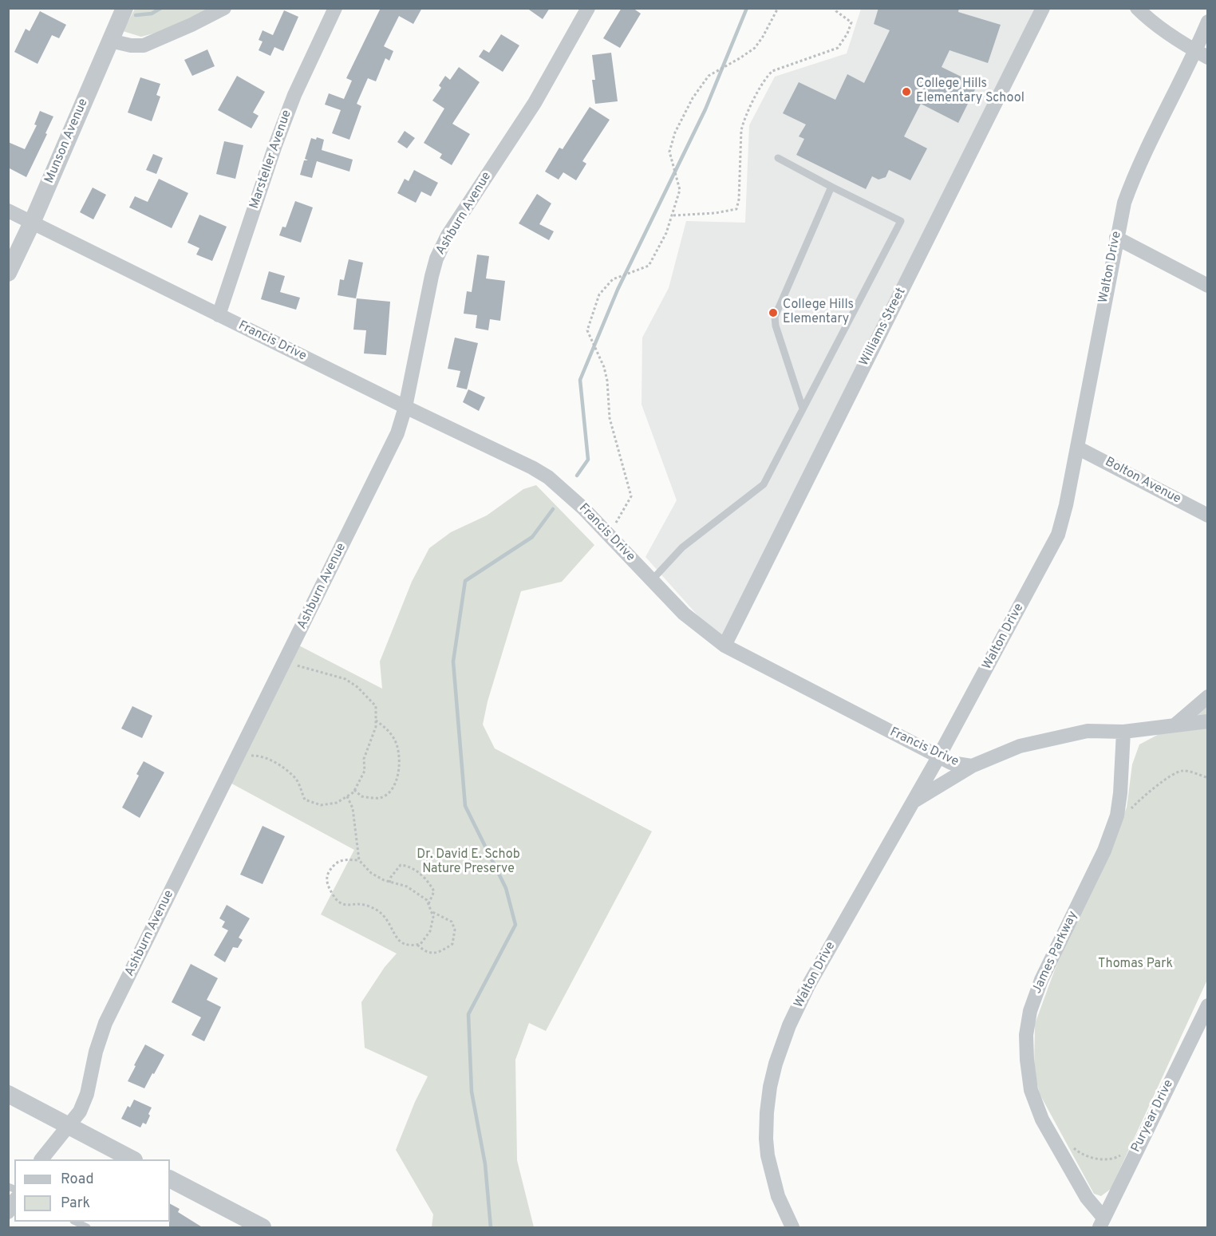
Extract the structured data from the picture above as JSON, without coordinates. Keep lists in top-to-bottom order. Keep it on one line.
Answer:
{"streets":{"street":["Munson Avenue","Marsteller Avenue","Ashburn Avenue","Walton Drive","Williams Street","Francis Drive","Bolton Avenue","James Parkway","Puryear Drive"]},"crossings":[["Munson Avenue","Francis Drive"],["Marsteller Avenue","Francis Drive"],["Ashburn Avenue","Francis Drive"],["Walton Drive","Francis Drive"],["Walton Drive","Bolton Avenue"],["Williams Street","Francis Drive"],["Francis Drive","James Parkway"],["James Parkway","Puryear Drive"]],"parks":["Dr. David E. Schob Nature Preserve","Thomas Park"],"places":["College Hills Elementary School","College Hills Elementary"],"legend":["Road","Park"]}
